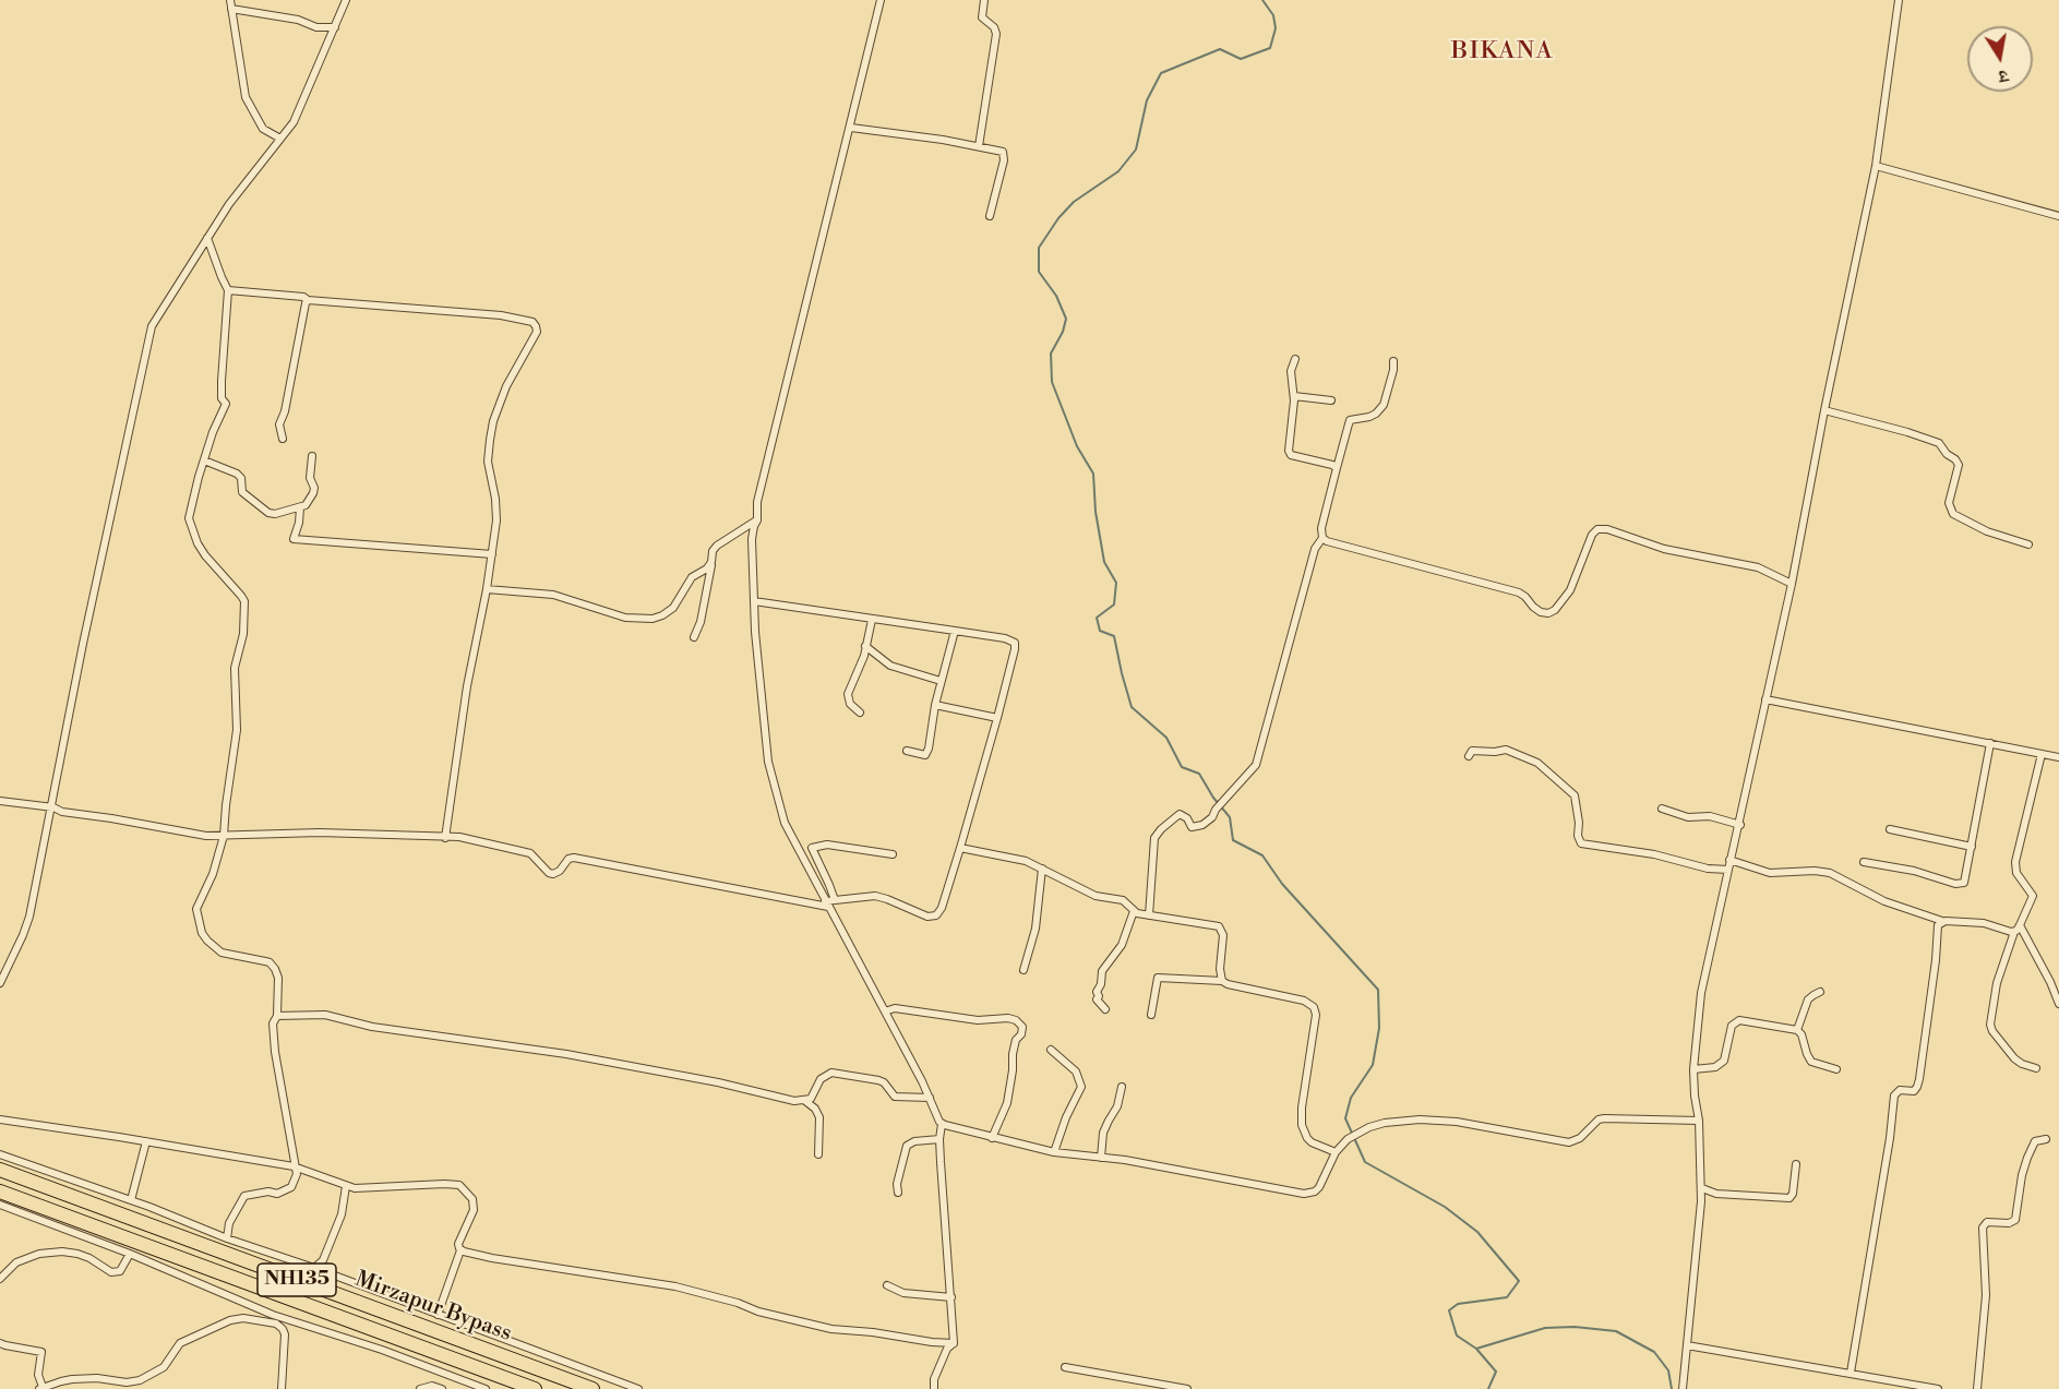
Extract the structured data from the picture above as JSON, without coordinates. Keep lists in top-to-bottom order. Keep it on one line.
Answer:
{"streets":{"highway":["NH135","Mirzapur Bypass"]},"districts":["BIKANA"],"north":"bottom"}
